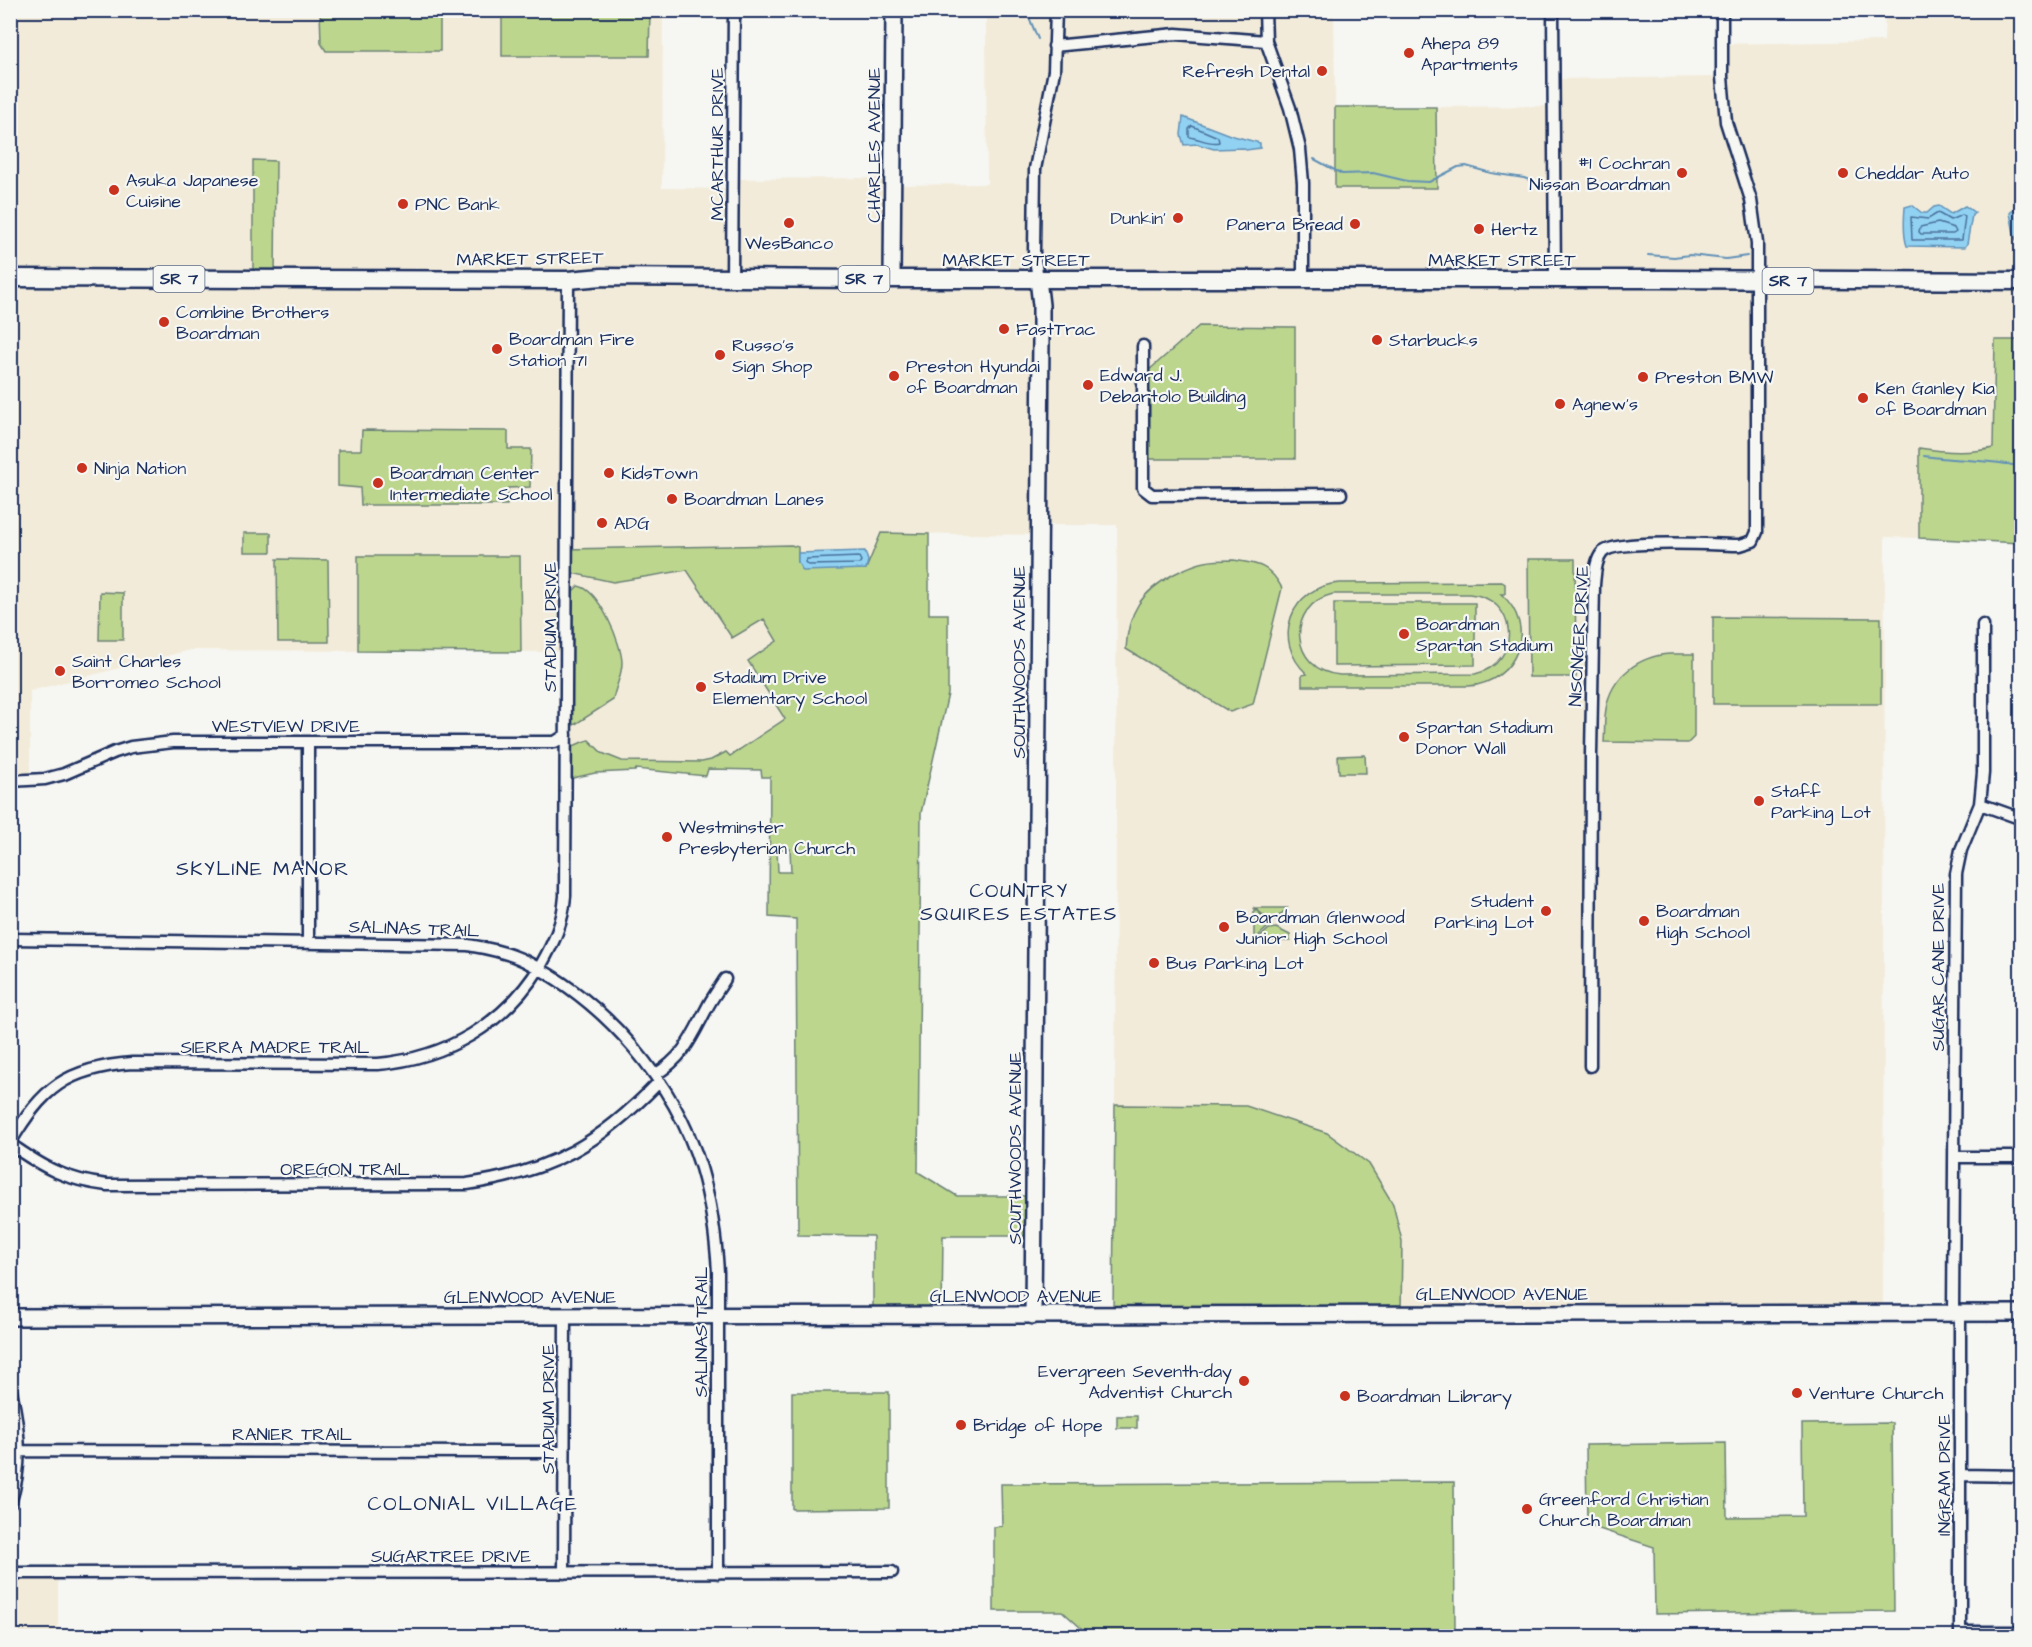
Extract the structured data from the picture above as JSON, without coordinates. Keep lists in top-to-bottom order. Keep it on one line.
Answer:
{"streets":{"main road":["MARKET STREET","SR 7"],"street":["MCARTHUR DRIVE","CHARLES AVENUE","STADIUM DRIVE","NISONGER DRIVE","SOUTHWOODS AVENUE","WESTVIEW DRIVE","SALINAS TRAIL","SUGAR CANE DRIVE","SIERRA MADRE TRAIL","OREGON TRAIL","GLENWOOD AVENUE","RANIER TRAIL","INGRAM DRIVE","SUGARTREE DRIVE"]},"crossings":[["MCARTHUR DRIVE","MARKET STREET"],["CHARLES AVENUE","MARKET STREET"],["MARKET STREET","STADIUM DRIVE"],["MARKET STREET","NISONGER DRIVE"],["MARKET STREET","SOUTHWOODS AVENUE"],["STADIUM DRIVE","WESTVIEW DRIVE"],["STADIUM DRIVE","SALINAS TRAIL"],["STADIUM DRIVE","SIERRA MADRE TRAIL"],["STADIUM DRIVE","GLENWOOD AVENUE"],["STADIUM DRIVE","RANIER TRAIL"],["STADIUM DRIVE","SUGARTREE DRIVE"],["SOUTHWOODS AVENUE","GLENWOOD AVENUE"],["SALINAS TRAIL","SIERRA MADRE TRAIL"],["SALINAS TRAIL","OREGON TRAIL"],["SALINAS TRAIL","GLENWOOD AVENUE"],["SALINAS TRAIL","SUGARTREE DRIVE"],["SUGAR CANE DRIVE","GLENWOOD AVENUE"],["SUGAR CANE DRIVE","INGRAM DRIVE"],["SIERRA MADRE TRAIL","OREGON TRAIL"],["GLENWOOD AVENUE","INGRAM DRIVE"]],"districts":["SKYLINE MANOR","COUNTRY SQUIRES ESTATES","COLONIAL VILLAGE"],"places":["Ahepa 89 Apartments","Refresh Dental","#1 Cochran Nissan Boardman","Cheddar Auto","Asuka Japanese Cuisine","PNC Bank","Dunkin'","WesBanco","Panera Bread","Hertz","Combine Brothers Boardman","FastTrac","Starbucks","Boardman Fire Station 71","Russo's Sign Shop","Preston Hyundai of Boardman","Preston BMW","Edward J. Debartolo Building","Ken Ganley Kia of Boardman","Agnew's","Ninja Nation","KidsTown","Boardman Center Intermediate School","Boardman Lanes","ADG","Boardman Spartan Stadium","Saint Charles Borromeo School","Stadium Drive Elementary School","Spartan Stadium Donor Wall","Staff Parking Lot","Westminster Presbyterian Church","Student Parking Lot","Boardman High School","Boardman Glenwood Junior High School","Bus Parking Lot","Evergreen Seventh-day Adventist Church","Venture Church","Boardman Library","Bridge of Hope","Greenford Christian Church Boardman"]}
